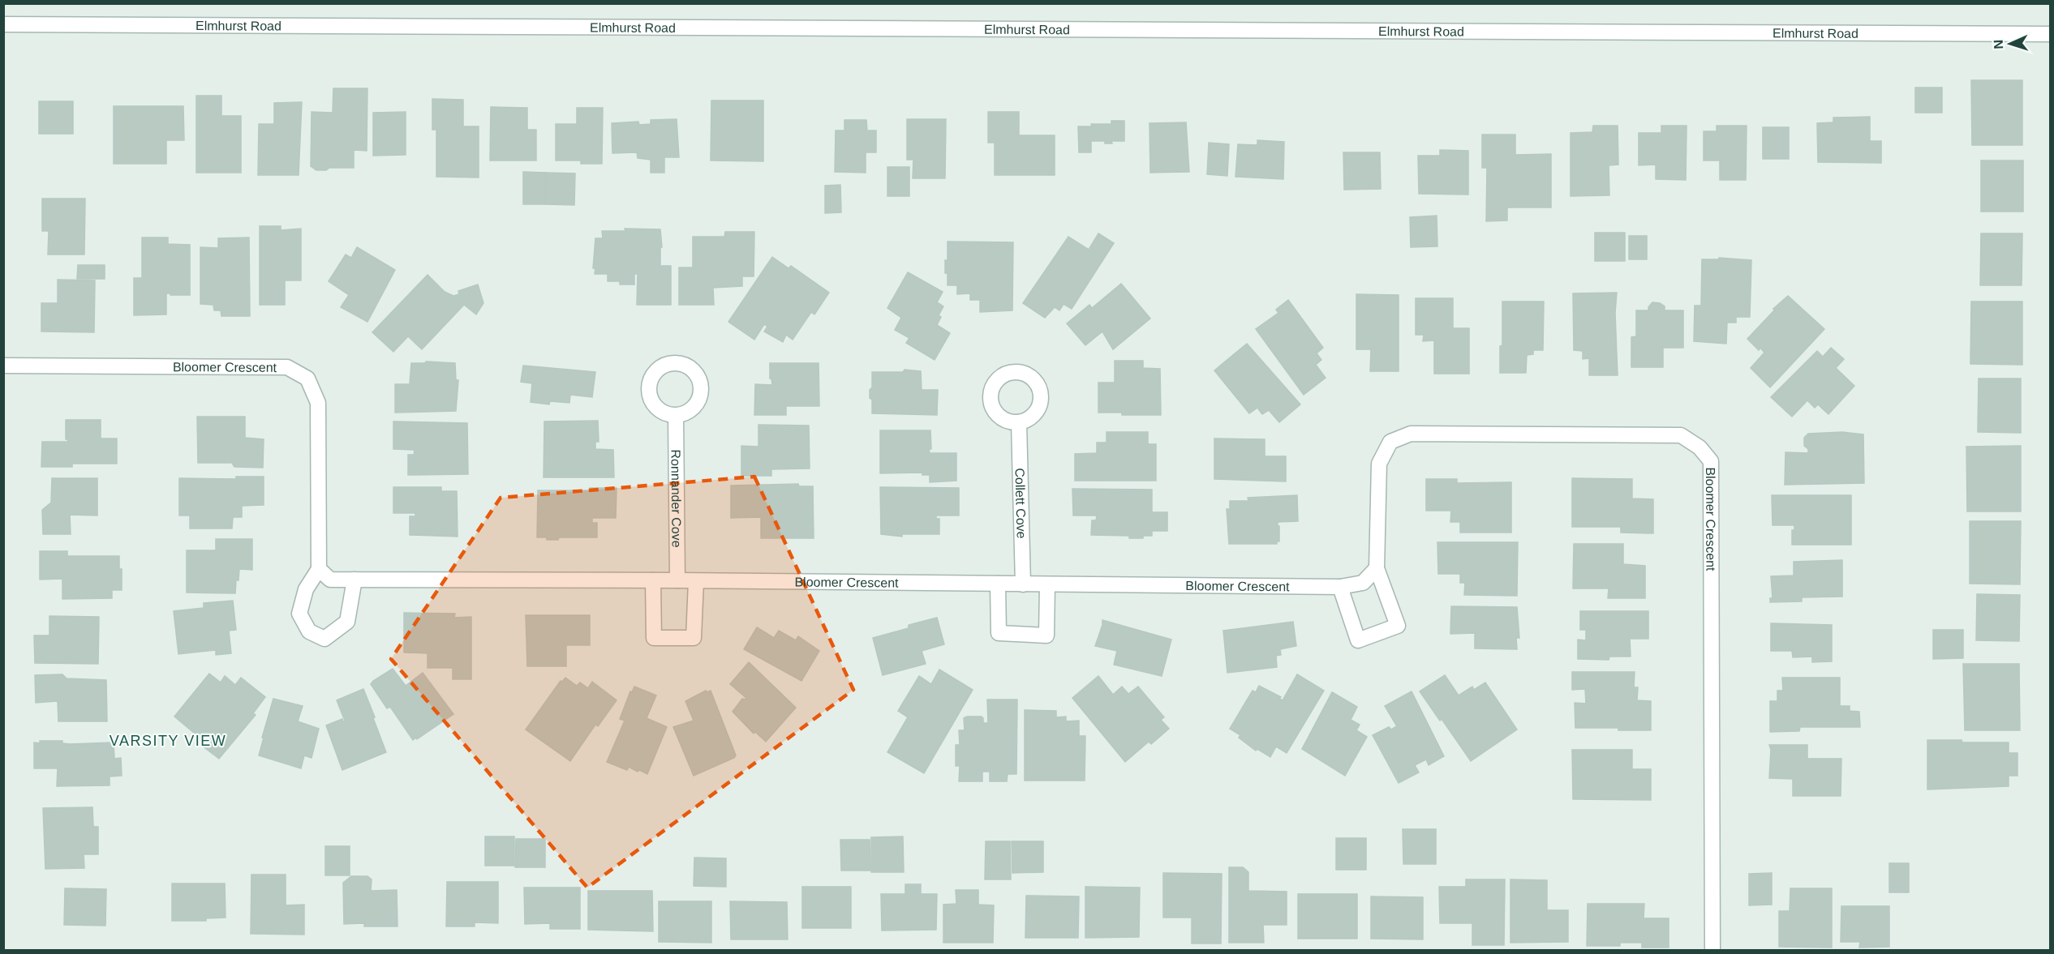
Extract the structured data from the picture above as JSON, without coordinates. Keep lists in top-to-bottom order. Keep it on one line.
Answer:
{"streets":{"street":["Elmhurst Road","Bloomer Crescent","Ronnander Cove","Collett Cove"]},"crossings":[["Bloomer Crescent","Ronnander Cove"],["Bloomer Crescent","Collett Cove"]],"districts":["VARSITY VIEW"],"north":"left"}
